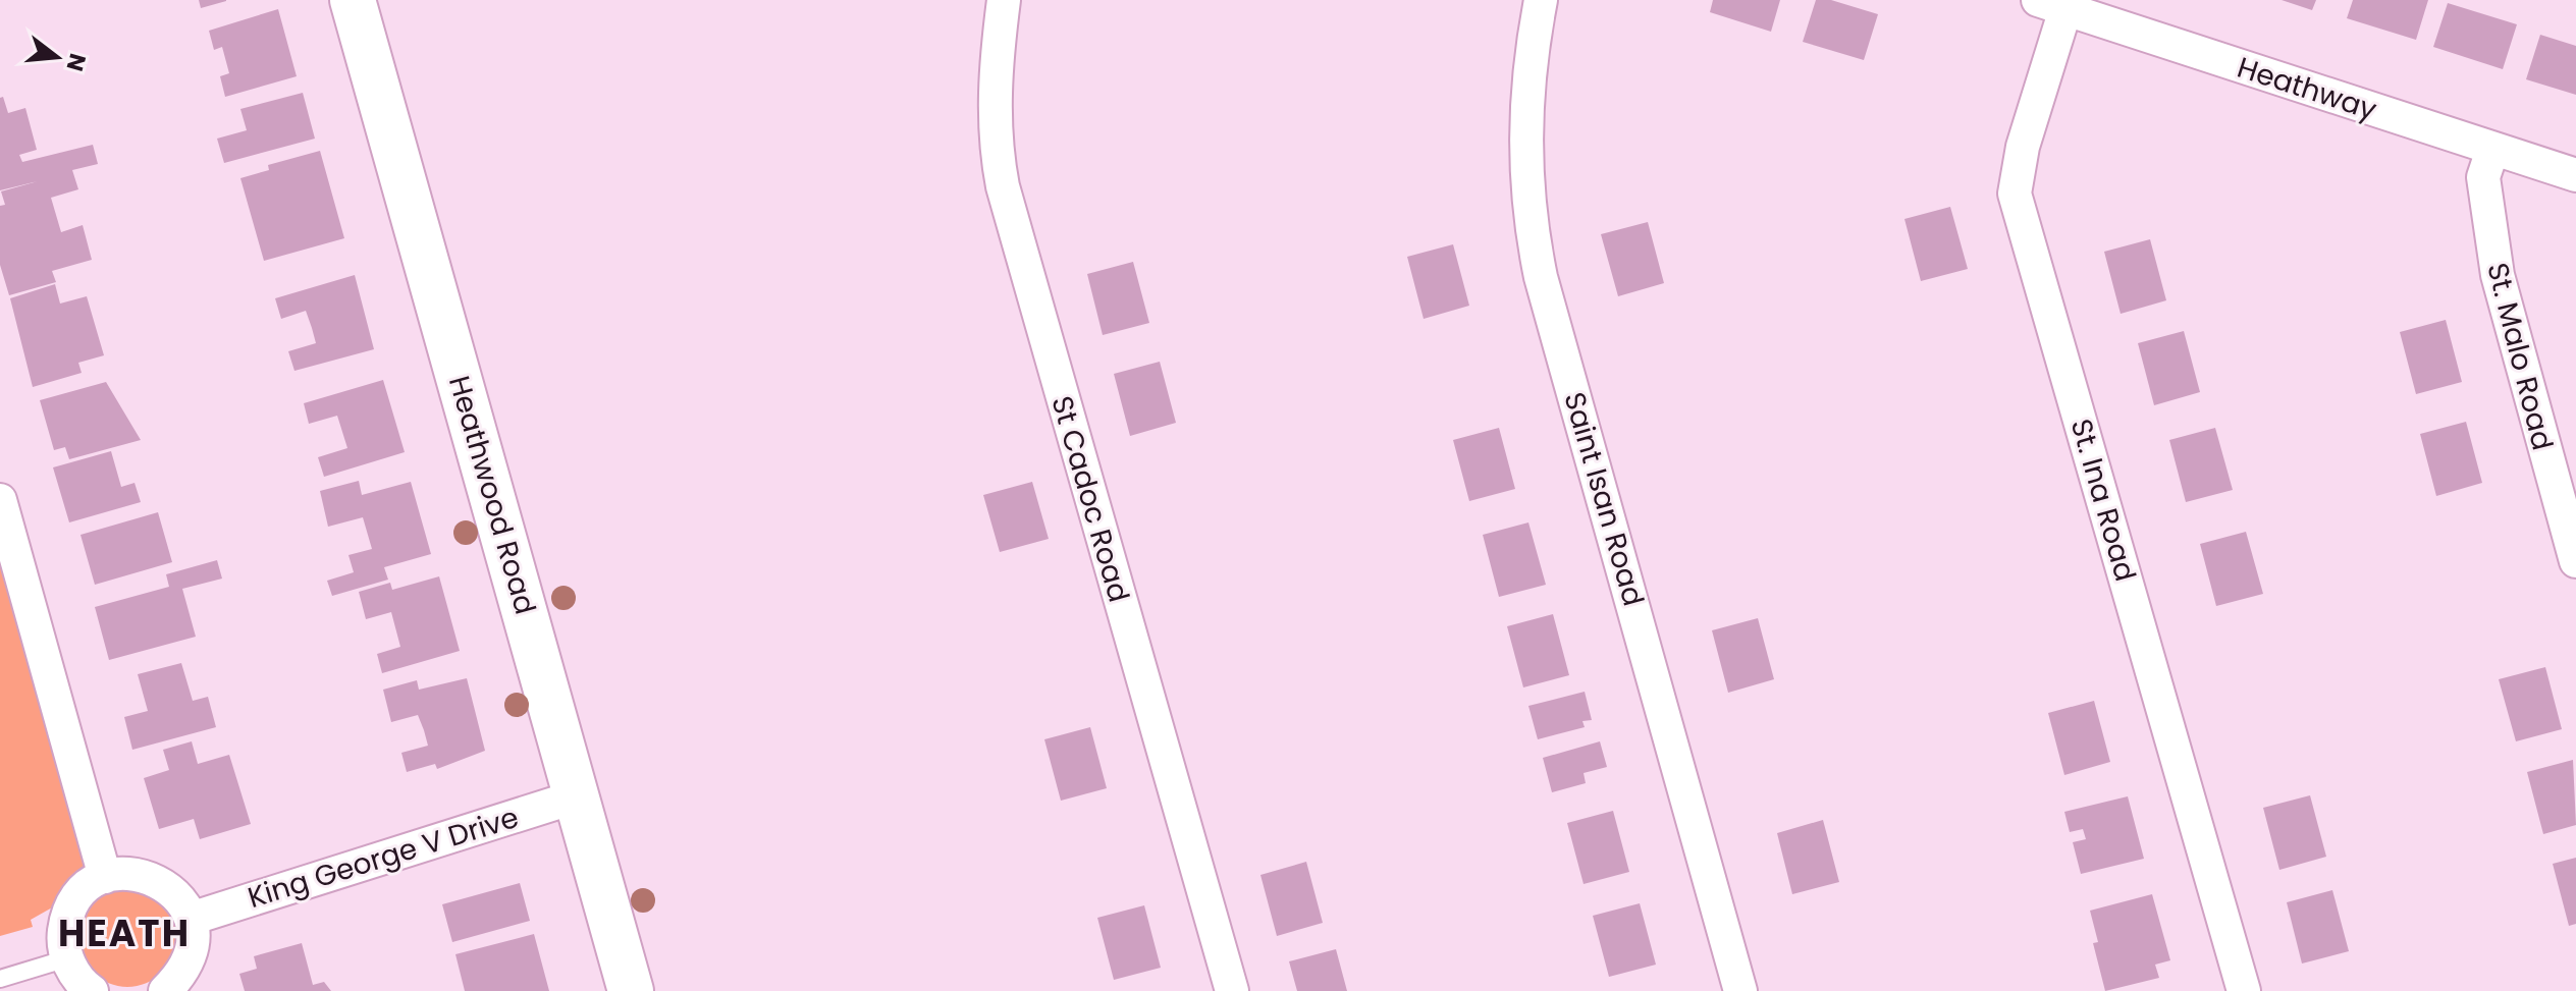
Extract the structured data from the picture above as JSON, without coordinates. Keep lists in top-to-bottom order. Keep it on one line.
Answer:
{"streets":{"street":["Heathway","St. Malo Road","Heathwood Road","St Cadoc Road","Saint Isan Road","St. Ina Road","King George V Drive"]},"crossings":[["Heathway","St. Malo Road"],["Heathway","St. Ina Road"],["Heathwood Road","King George V Drive"]],"districts":["HEATH"],"north":"right"}
